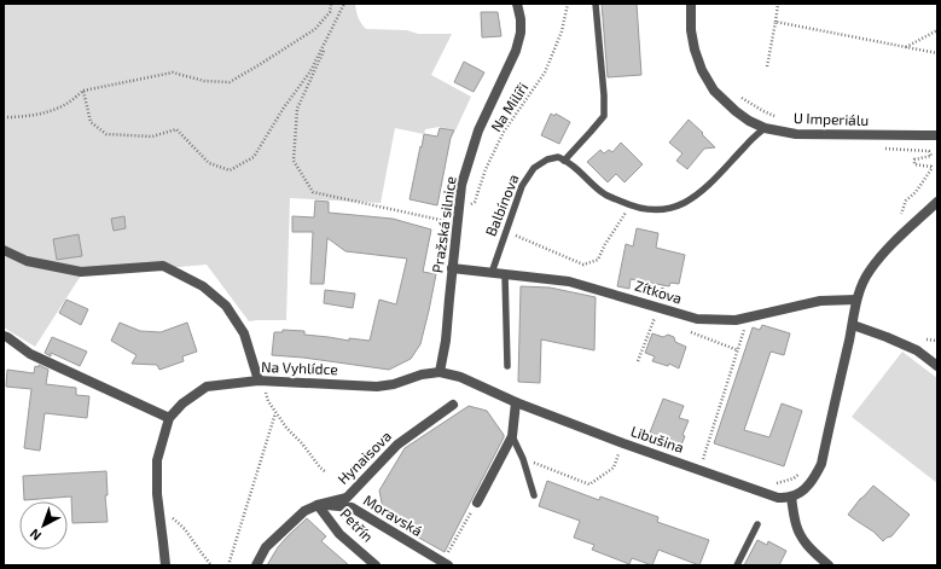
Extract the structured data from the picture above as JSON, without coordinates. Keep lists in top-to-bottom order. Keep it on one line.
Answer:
{"streets":{"street":["U Imperiálu","Pražská silnice","Zítkova","Na Vyhlídce","Libušina","Hynaisova","Moravská","Petřín"],"lane":["Balbínova"],"path":["Na Milíři"]},"crossings":[["Na Milíři","Pražská silnice"],["Balbínova","Zítkova"],["Pražská silnice","Zítkova"],["Pražská silnice","Na Vyhlídce"],["Pražská silnice","Libušina"],["Na Vyhlídce","Libušina"],["Hynaisova","Moravská"],["Hynaisova","Petřín"],["Moravská","Petřín"]],"north":"bottom left"}
